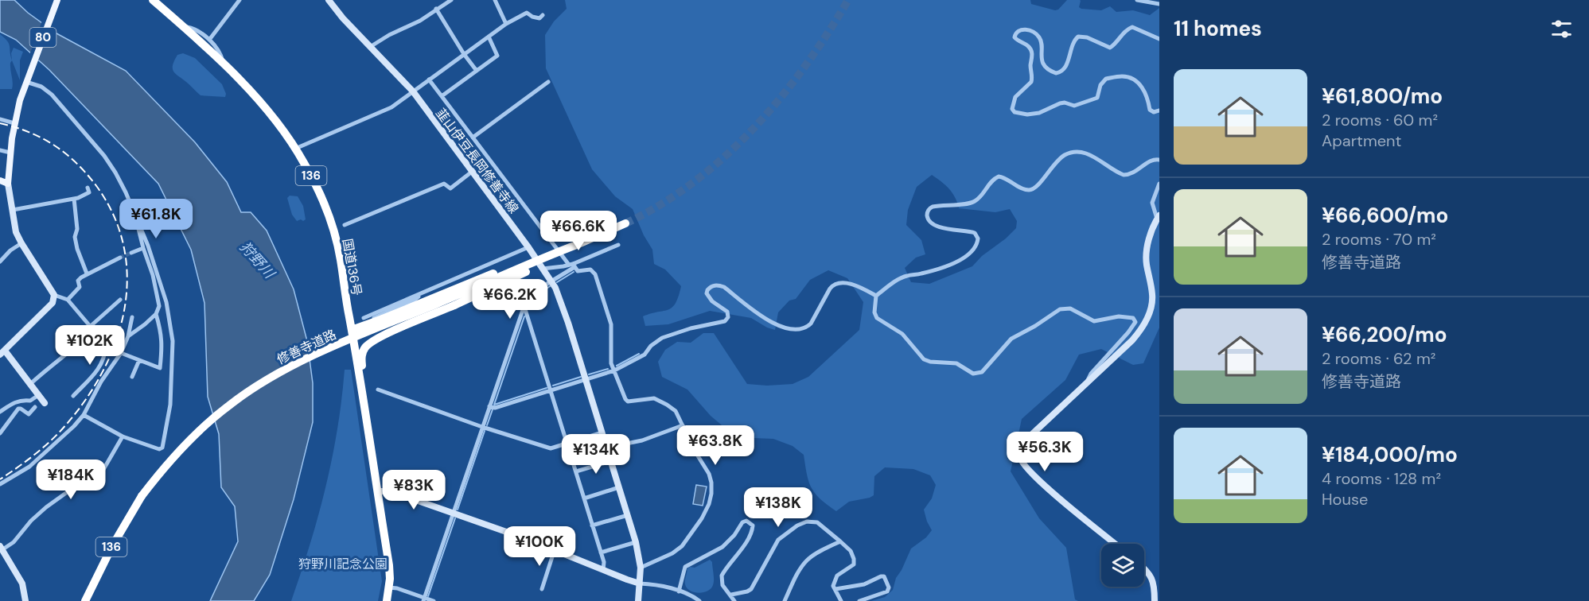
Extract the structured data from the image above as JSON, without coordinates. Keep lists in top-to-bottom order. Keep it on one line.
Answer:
{"streets":{"highway":["136","国道136号","修善寺道路"],"main road":["80","韮山伊豆長岡修善寺線"]},"water":["狩野川"],"parks":["狩野川記念公園"],"page":{"heading":"11 homes","list":[{"name":"¥61,800/mo","note":"2 rooms · 60 m² · Apartment"},{"name":"¥66,600/mo","note":"2 rooms · 70 m² · 修善寺道路"},{"name":"¥66,200/mo","note":"2 rooms · 62 m² · 修善寺道路"},{"name":"¥184,000/mo","note":"4 rooms · 128 m² · House"}],"price":["¥61.8K","¥66.6K","¥66.2K","¥102K","¥63.8K","¥56.3K","¥134K","¥184K","¥83K","¥138K","¥100K"]}}
